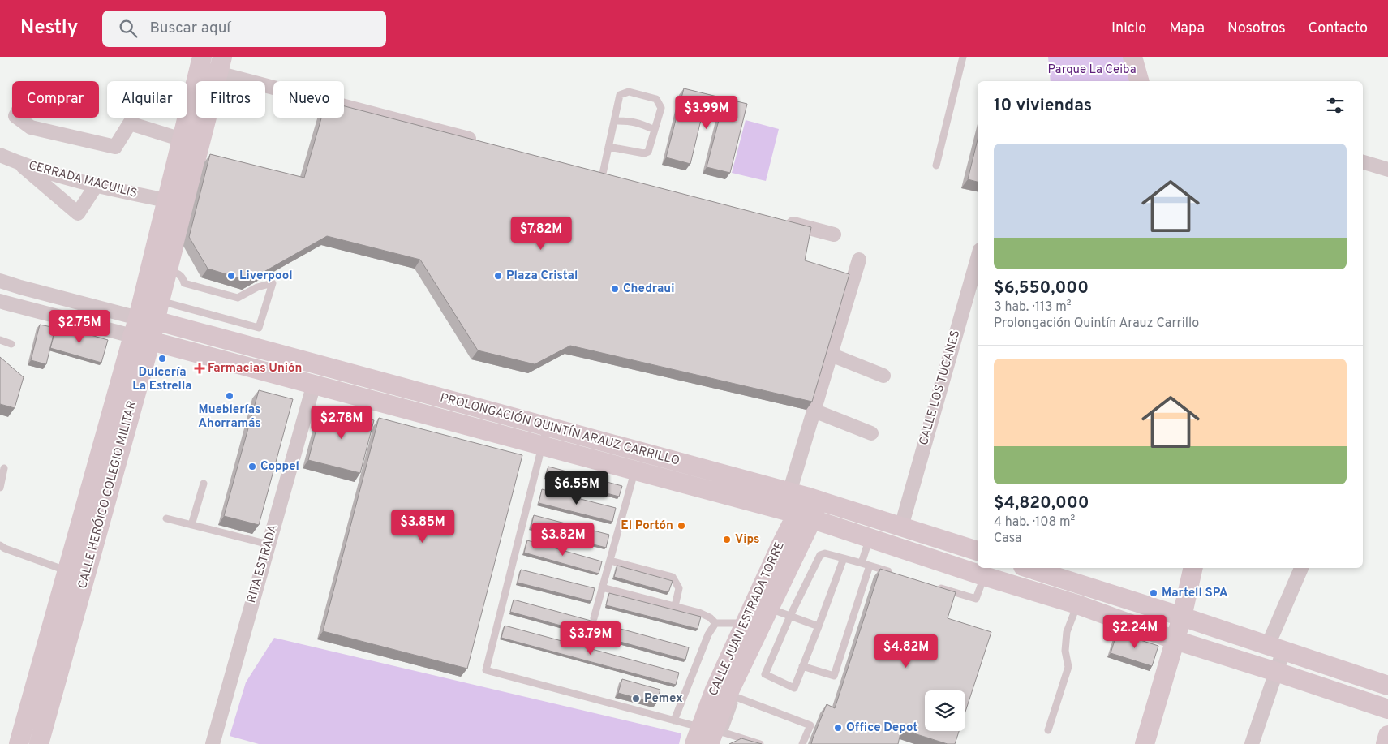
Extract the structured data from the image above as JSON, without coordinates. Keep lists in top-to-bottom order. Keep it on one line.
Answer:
{"streets":{"street":["CERRADA MACUILIS","CALLE LOS TUCANES","PROLONGACIÓN QUINTÍN ARAUZ CARRILLO","CALLE HERÓICO COLEGIO MILITAR","RITA ESTRADA","CALLE JUAN ESTRADA TORRE"]},"crossings":[["CERRADA MACUILIS","CALLE HERÓICO COLEGIO MILITAR"],["CALLE LOS TUCANES","PROLONGACIÓN QUINTÍN ARAUZ CARRILLO"],["PROLONGACIÓN QUINTÍN ARAUZ CARRILLO","CALLE HERÓICO COLEGIO MILITAR"],["PROLONGACIÓN QUINTÍN ARAUZ CARRILLO","RITA ESTRADA"],["PROLONGACIÓN QUINTÍN ARAUZ CARRILLO","CALLE JUAN ESTRADA TORRE"]],"parks":["Parque La Ceiba"],"places":{"other":["Liverpool","Plaza Cristal","Chedraui","Dulcería La Estrella","Mueblerías Ahorramás","Coppel","El Portón","Vips","Martell SPA","Pemex","Office Depot"],"health":["Farmacias Unión"]},"page":{"header":"Nestly","search":"Buscar aquí","nav":["Inicio","Mapa","Nosotros","Contacto"],"chip":["Comprar","Alquilar","Filtros","Nuevo"],"heading":"10 viviendas","price":["$3.99M","$7.82M","$2.75M","$2.78M","$6.55M","$3.85M","$3.82M","$2.24M","$3.79M","$4.82M"],"list":[{"name":"$6,550,000","note":"3 hab. · 113 m² · Prolongación Quintín Arauz Carrillo"},{"name":"$4,820,000","note":"4 hab. · 108 m² · Casa"}]}}
